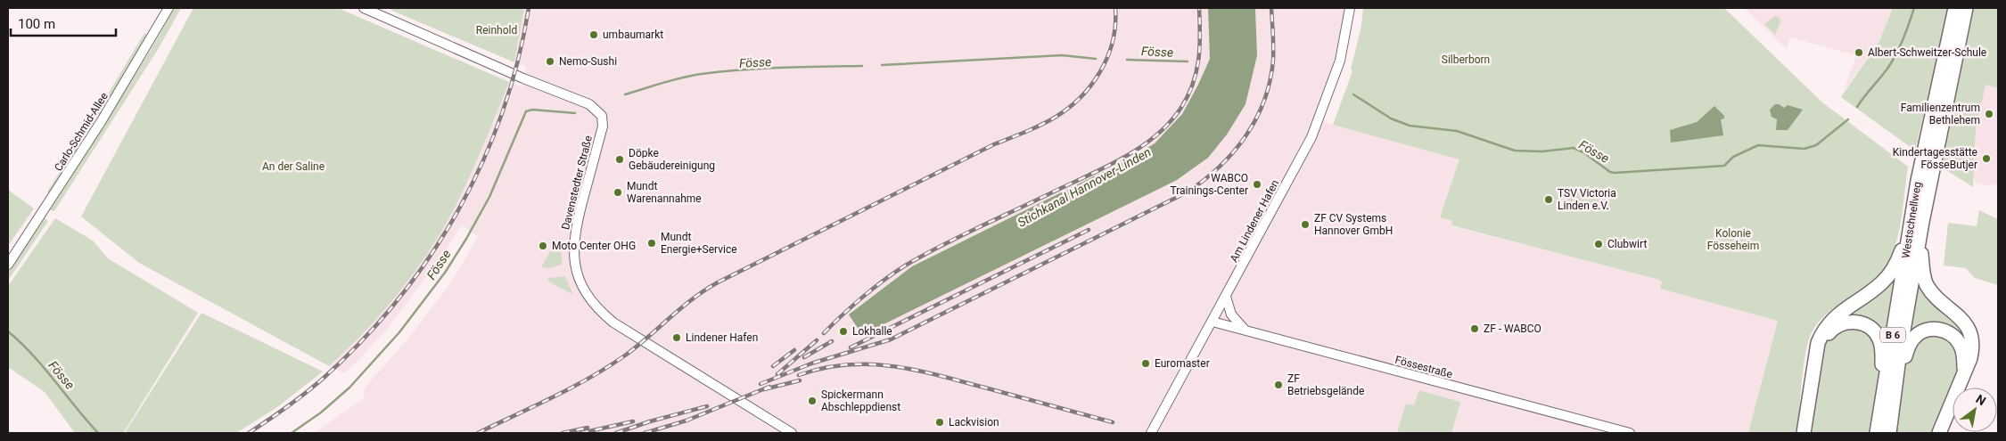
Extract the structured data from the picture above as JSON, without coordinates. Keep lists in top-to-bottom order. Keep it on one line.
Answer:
{"streets":{"highway":["Westschnellweg","B 6"],"street":["Carlo-Schmid-Allee","Davenstedter Straße","Am Lindener Hafen","Fössestraße"]},"crossings":[["Am Lindener Hafen","Fössestraße"]],"water":["Fösse","Stichkanal Hannover-Linden"],"parks":["Reinhold","Silberborn","An der Saline","Kolonie Fösseheim"],"places":["umbaumarkt","Albert-Schweitzer-Schule","Nemo-Sushi","Familienzentrum Bethlehem","Kindertagesstätte FösseButjer","Döpke Gebäudereinigung","WABCO Trainings-Center","Mundt Warenannahme","TSV Victoria Linden e.V.","ZF CV Systems Hannover GmbH","Mundt Energie+Service","Clubwirt","Moto Center OHG","ZF - WABCO","Lokhalle","Lindener Hafen","Euromaster","ZF Betriebsgelände","Spickermann Abschleppdienst","Lackvision"],"scale_bar":"100 m","north":"top right"}
